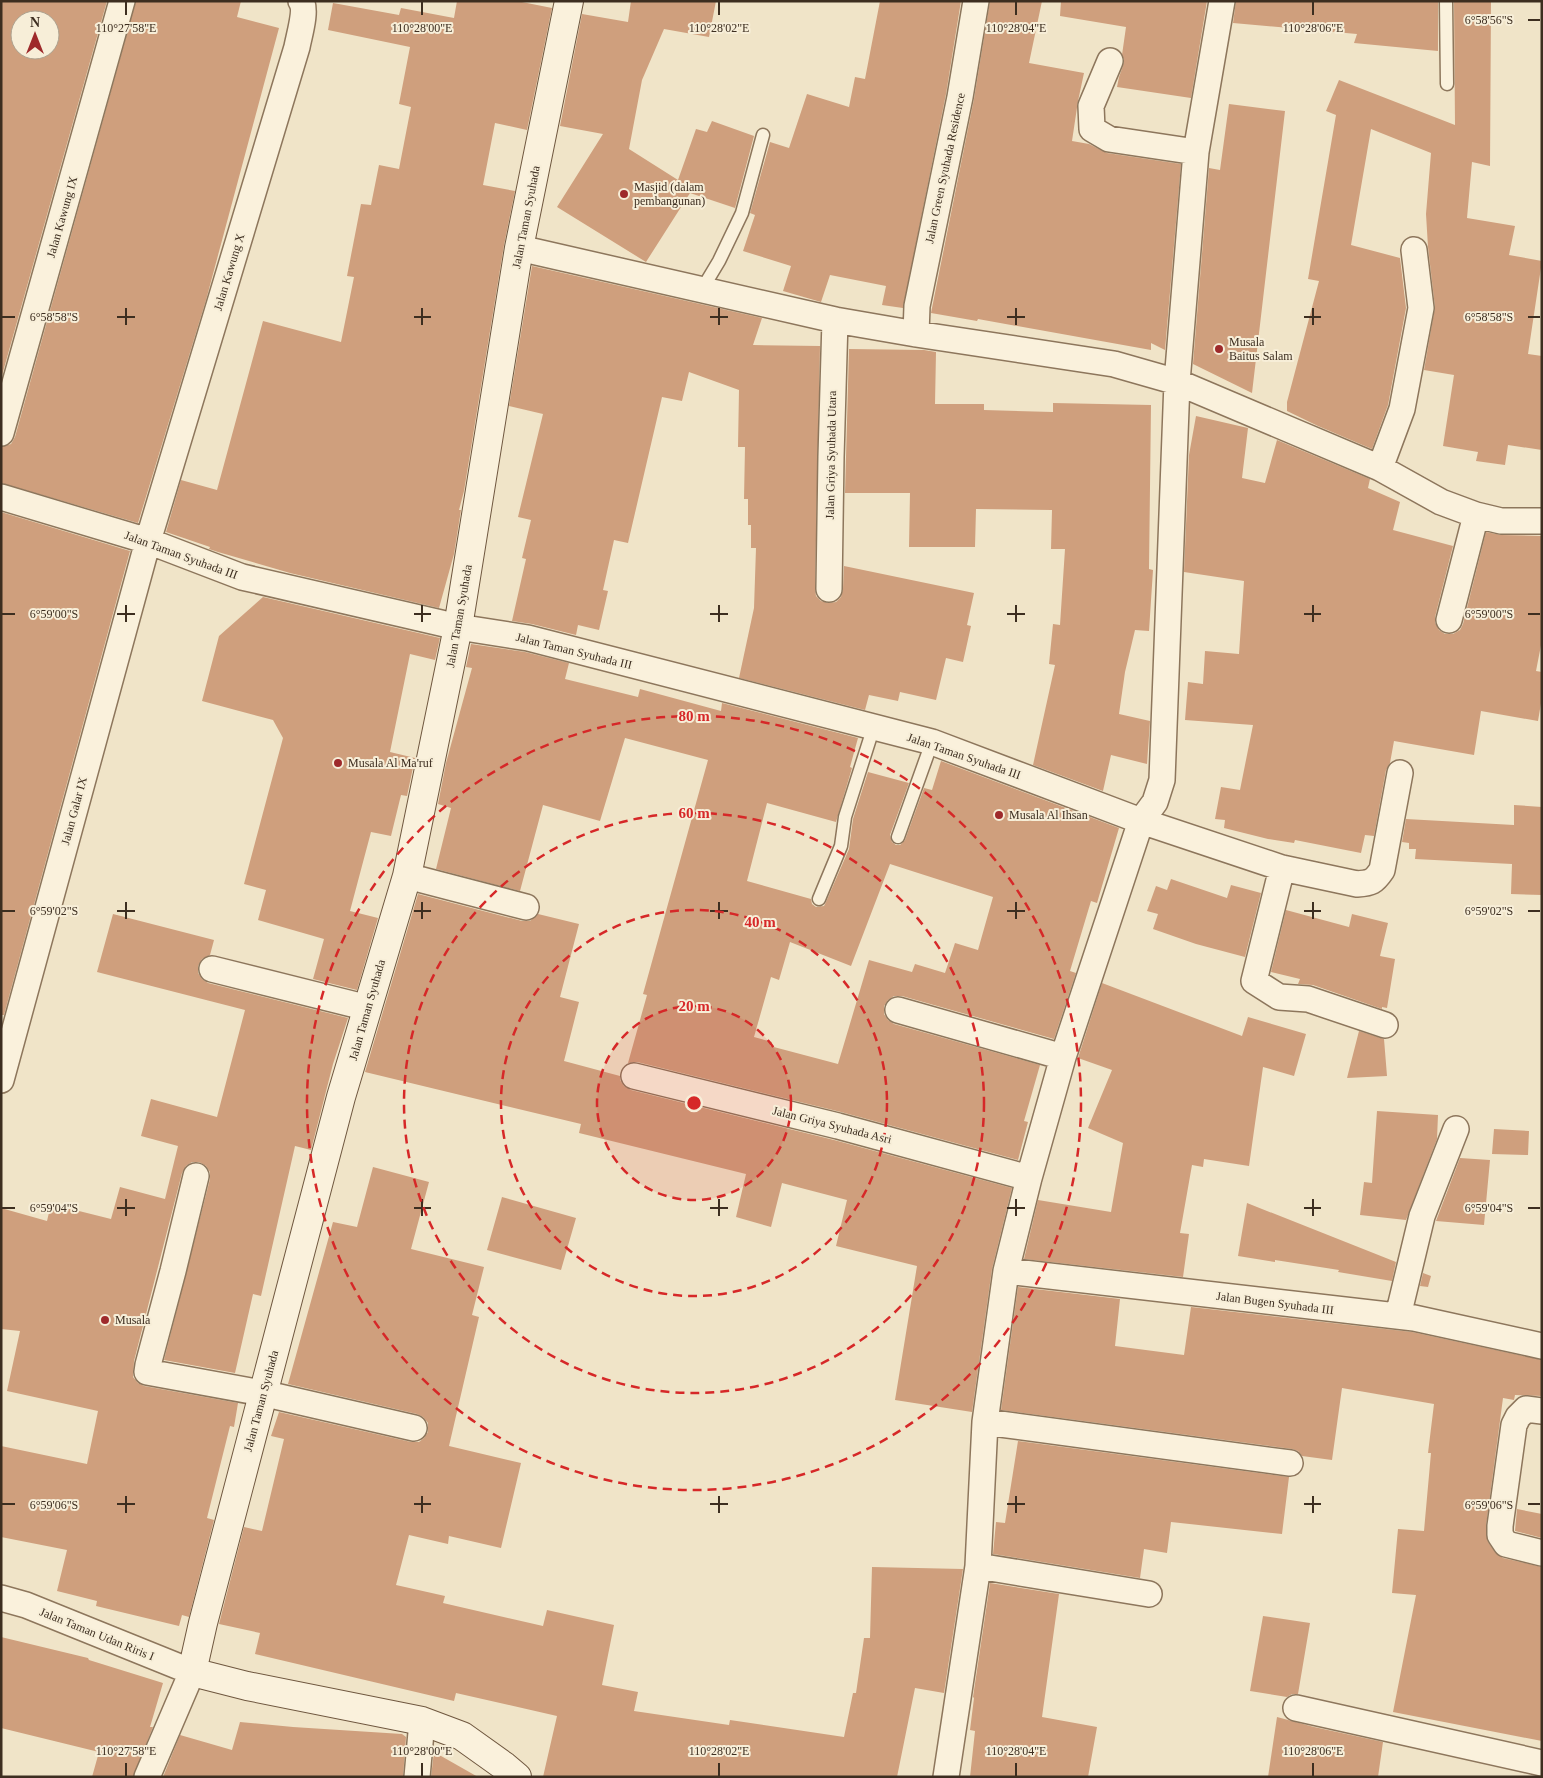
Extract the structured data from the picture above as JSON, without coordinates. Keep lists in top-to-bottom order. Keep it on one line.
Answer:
{"streets":{"street":["Jalan Green Syuhada Residence","Jalan Kawung IX","Jalan Taman Syuhada","Jalan Kawung X","Jalan Griya Syuhada Utara","Jalan Taman Syuhada III","Jalan Galar IX","Jalan Griya Syuhada Asri","Jalan Bugen Syuhada III","Jalan Taman Udan Riris I"]},"crossings":[["Jalan Taman Syuhada","Jalan Taman Syuhada III"],["Jalan Taman Syuhada","Jalan Taman Udan Riris I"],["Jalan Kawung X","Jalan Taman Syuhada III"],["Jalan Kawung X","Jalan Galar IX"],["Jalan Taman Syuhada III","Jalan Galar IX"]],"places":["Masjid (dalam pembangunan)","Musala Baitus Salam","Musala Al Ma'ruf","Musala Al Ihsan","Musala"],"north":"top","coordinates":["6°58'56\"S","110°27'58\"E","110°28'00\"E","110°28'02\"E","110°28'04\"E","110°28'06\"E","6°58'58\"S","6°59'00\"S","6°59'02\"S","6°59'04\"S","6°59'06\"S"],"rings":["80 m","60 m","40 m","20 m"]}
